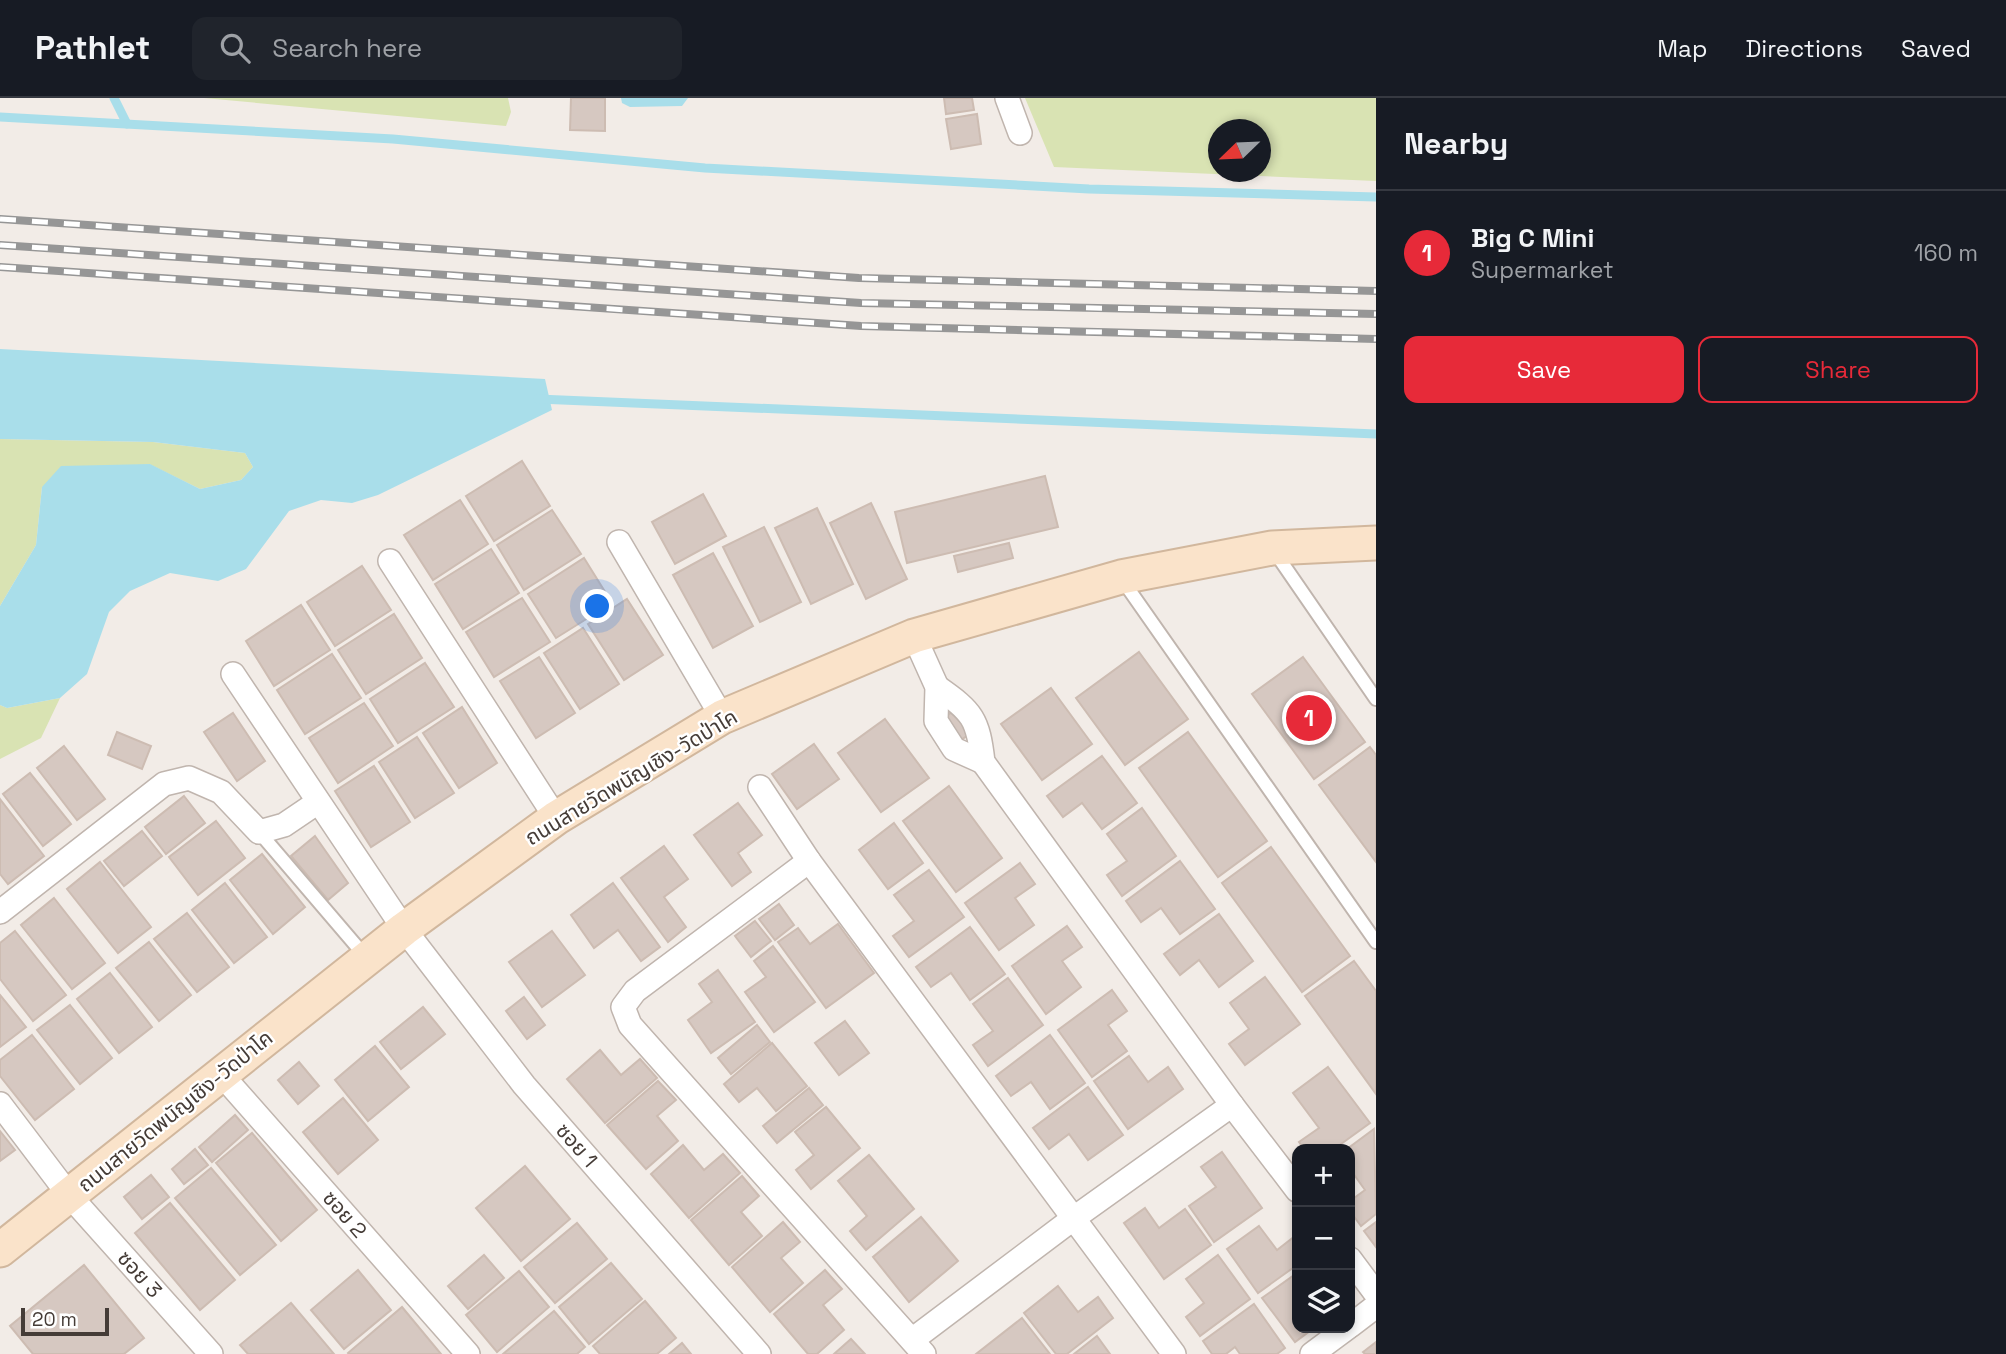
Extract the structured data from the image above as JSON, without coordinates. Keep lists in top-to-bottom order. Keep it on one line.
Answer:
{"streets":{"main road":["ถนนสายวัดพนัญเชิง-วัดป่าโค"],"street":["ซอย 1","ซอย 2","ซอย 3"]},"crossings":[["ถนนสายวัดพนัญเชิง-วัดป่าโค","ซอย 1"],["ถนนสายวัดพนัญเชิง-วัดป่าโค","ซอย 2"],["ถนนสายวัดพนัญเชิง-วัดป่าโค","ซอย 3"]],"scale_bar":"20 m","north":"bottom left","page":{"header":"Pathlet","search":"Search here","nav":["Map","Directions","Saved"],"heading":"Nearby","list":[{"mark":"1","name":"Big C Mini","note":"Supermarket","value":"160 m"}],"buttons":["Save","Share"],"pins":"1","map_buttons":["+","−"],"scale":"20 m"}}
